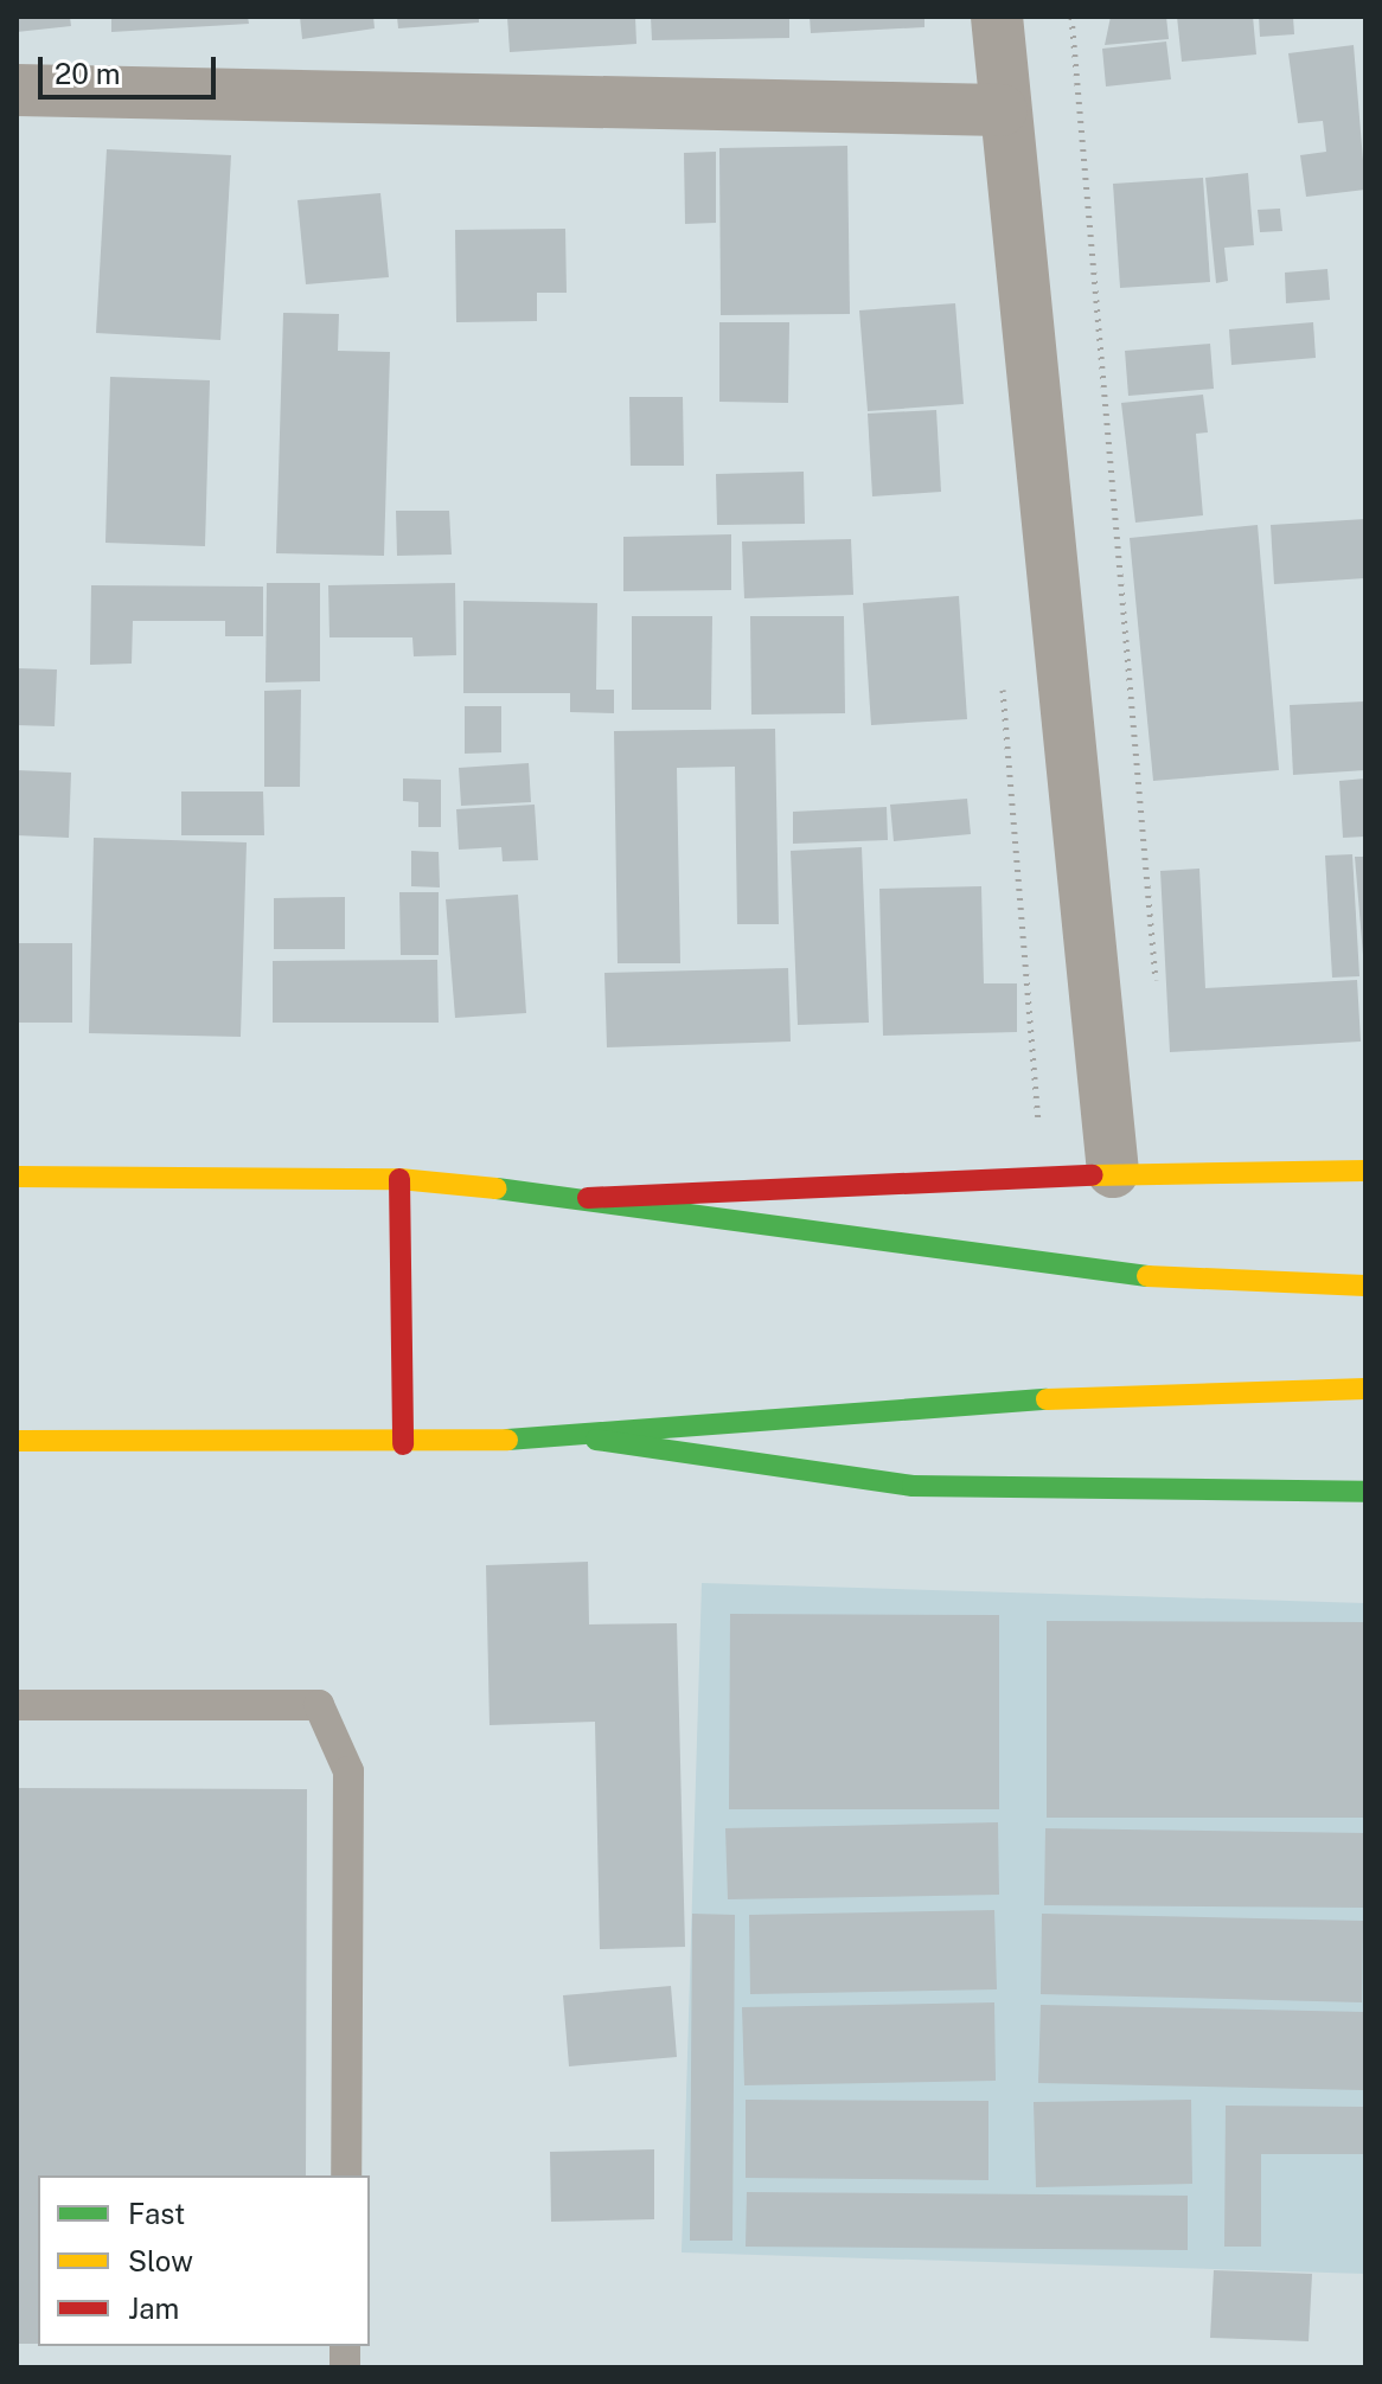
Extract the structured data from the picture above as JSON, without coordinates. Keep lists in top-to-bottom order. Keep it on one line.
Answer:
{"legend":["Fast","Slow","Jam"],"scale_bar":"20 m"}
